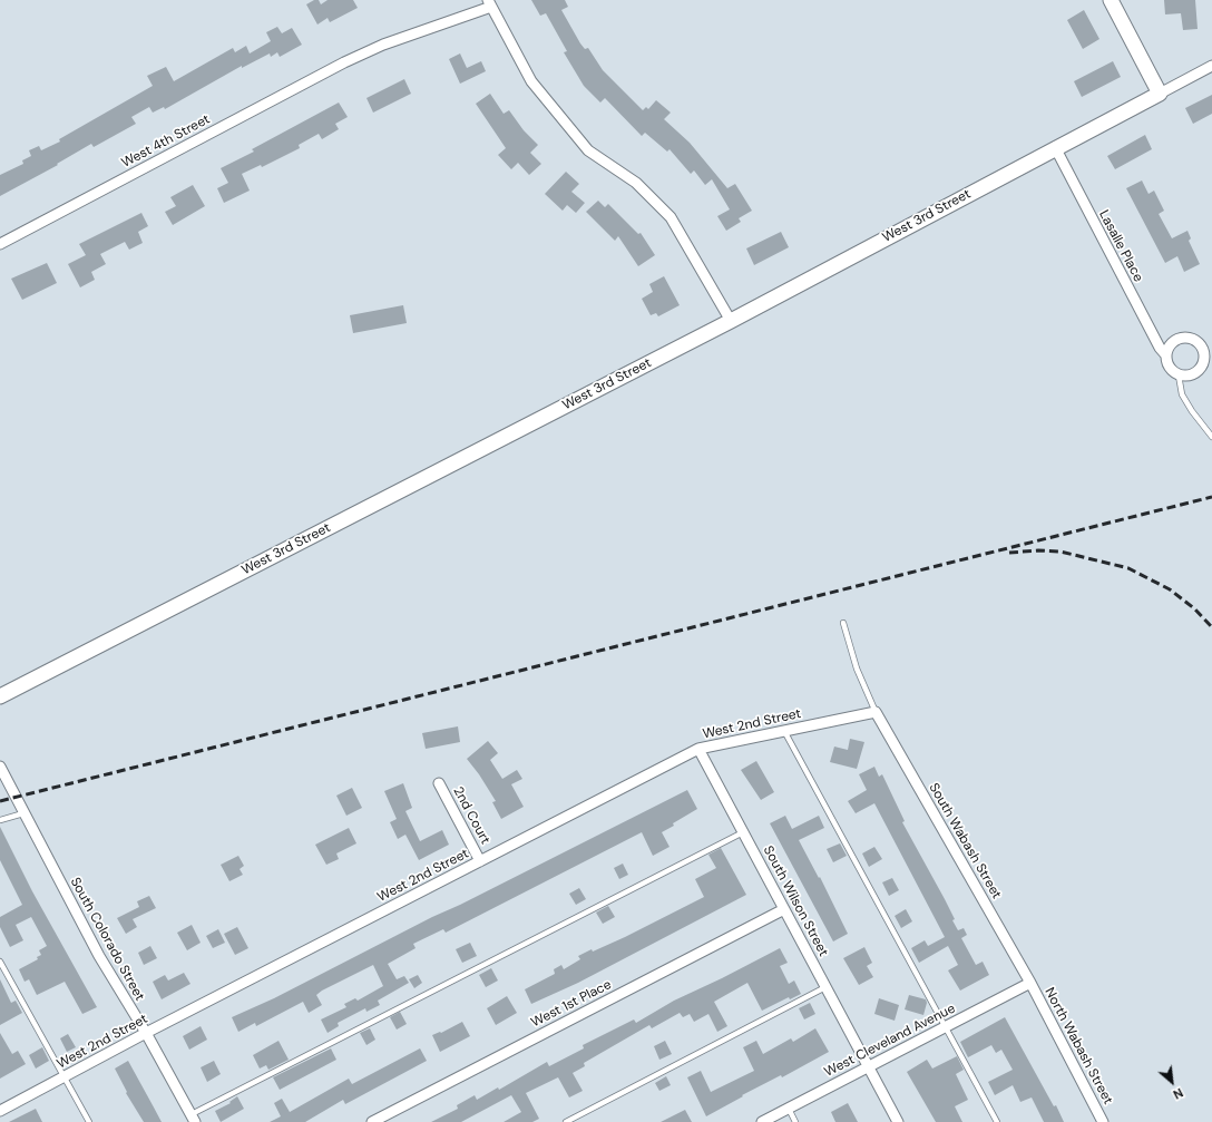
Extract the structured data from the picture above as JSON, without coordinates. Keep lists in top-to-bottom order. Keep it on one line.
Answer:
{"streets":{"street":["West 4th Street","West 3rd Street","Lasalle Place","West 2nd Street","2nd Court","South Wabash Street","South Wilson Street","South Colorado Street","West 1st Place","West Cleveland Avenue","North Wabash Street"]},"crossings":[["West 3rd Street","Lasalle Place"],["West 2nd Street","2nd Court"],["West 2nd Street","South Wabash Street"],["West 2nd Street","South Wilson Street"],["West 2nd Street","South Colorado Street"],["South Wabash Street","West Cleveland Avenue"],["South Wabash Street","North Wabash Street"],["South Wilson Street","West 1st Place"],["South Wilson Street","West Cleveland Avenue"],["West Cleveland Avenue","North Wabash Street"]],"north":"bottom right"}
